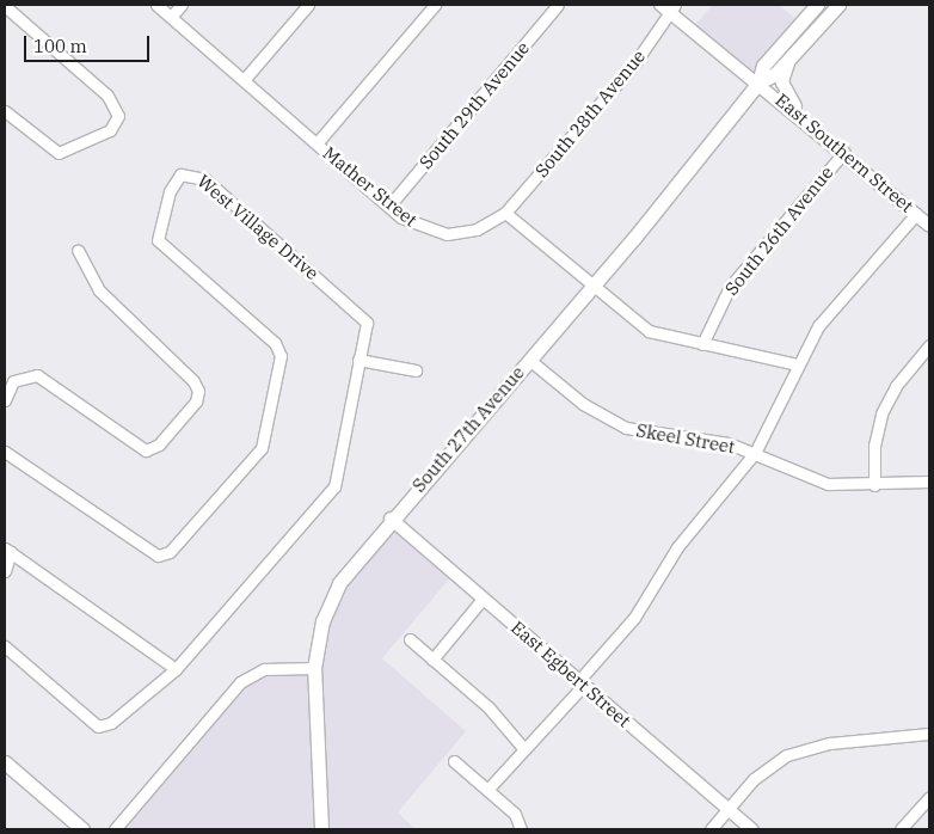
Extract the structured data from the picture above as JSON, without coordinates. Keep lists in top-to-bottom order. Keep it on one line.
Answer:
{"streets":{"main road":["South 27th Avenue"],"street":["South 29th Avenue","South 28th Avenue","East Southern Street","Mather Street","West Village Drive","South 26th Avenue","Skeel Street","East Egbert Street"]},"crossings":[["South 29th Avenue","Mather Street"],["South 28th Avenue","East Southern Street"],["South 28th Avenue","Mather Street"],["East Southern Street","South 26th Avenue"],["East Southern Street","South 27th Avenue"],["South 27th Avenue","Skeel Street"],["South 27th Avenue","East Egbert Street"]],"scale_bar":"100 m"}
